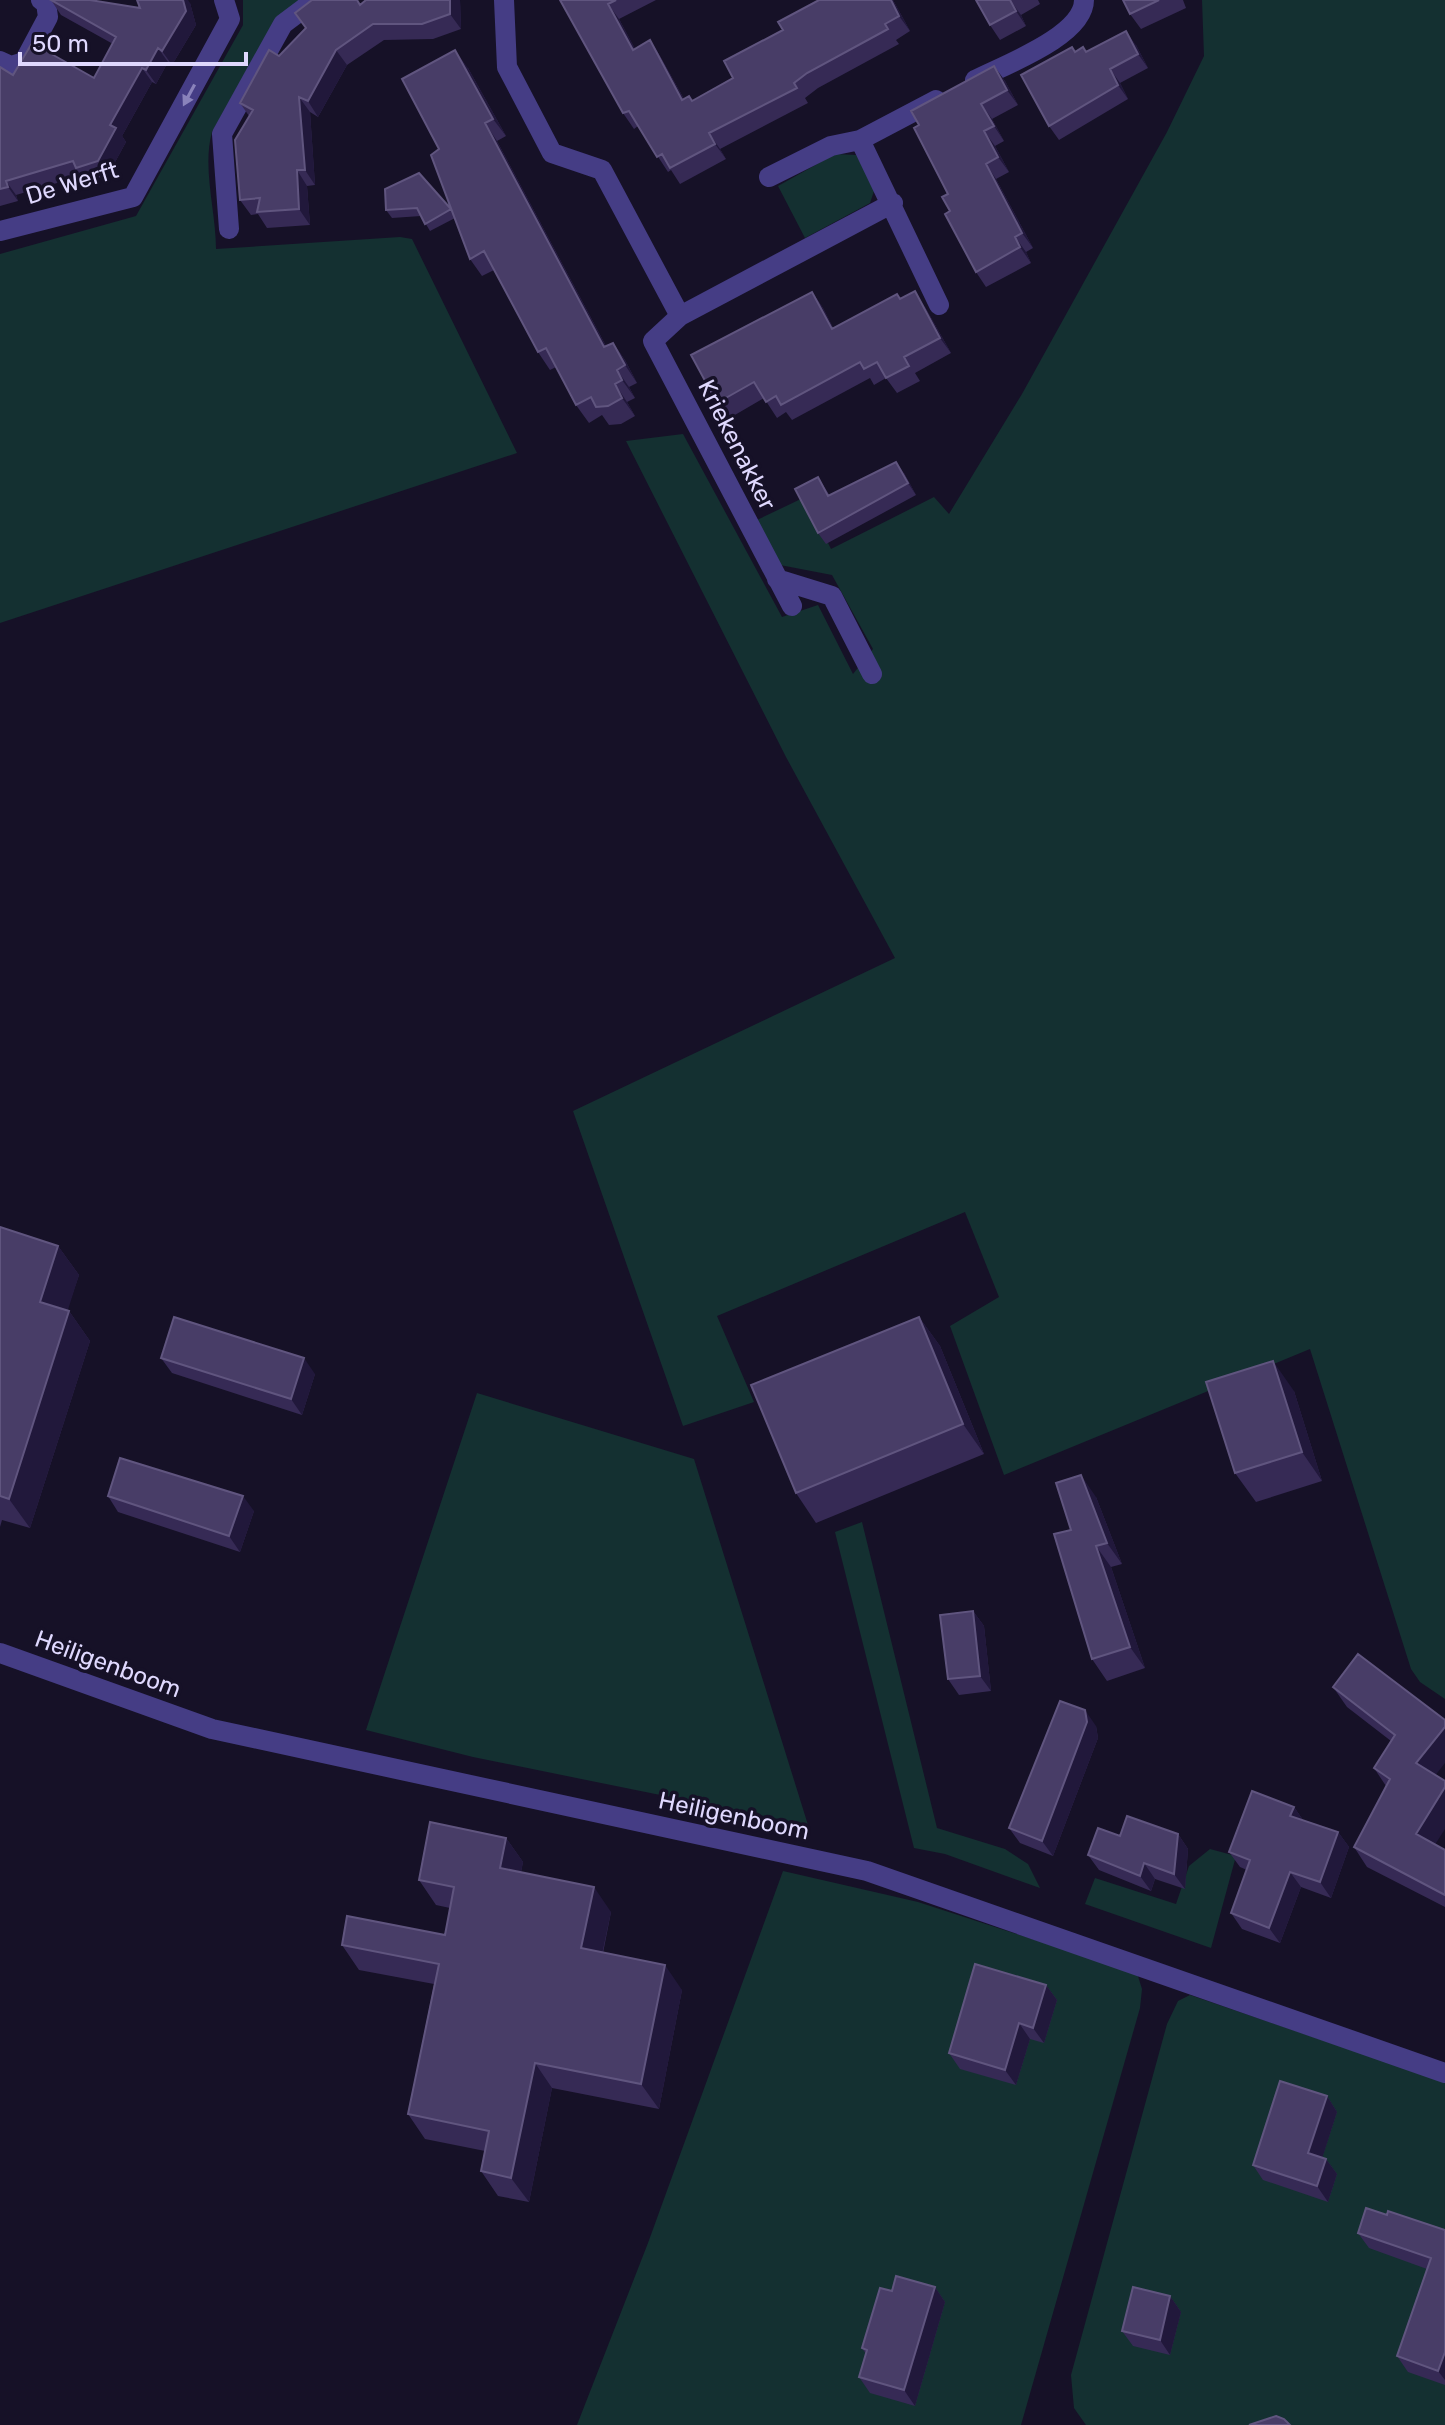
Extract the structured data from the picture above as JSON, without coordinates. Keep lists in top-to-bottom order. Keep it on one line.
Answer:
{"streets":{"street":["De Werft","Kriekenakker","Heiligenboom"]},"one_way":["De Werft"],"scale_bar":"50 m"}
